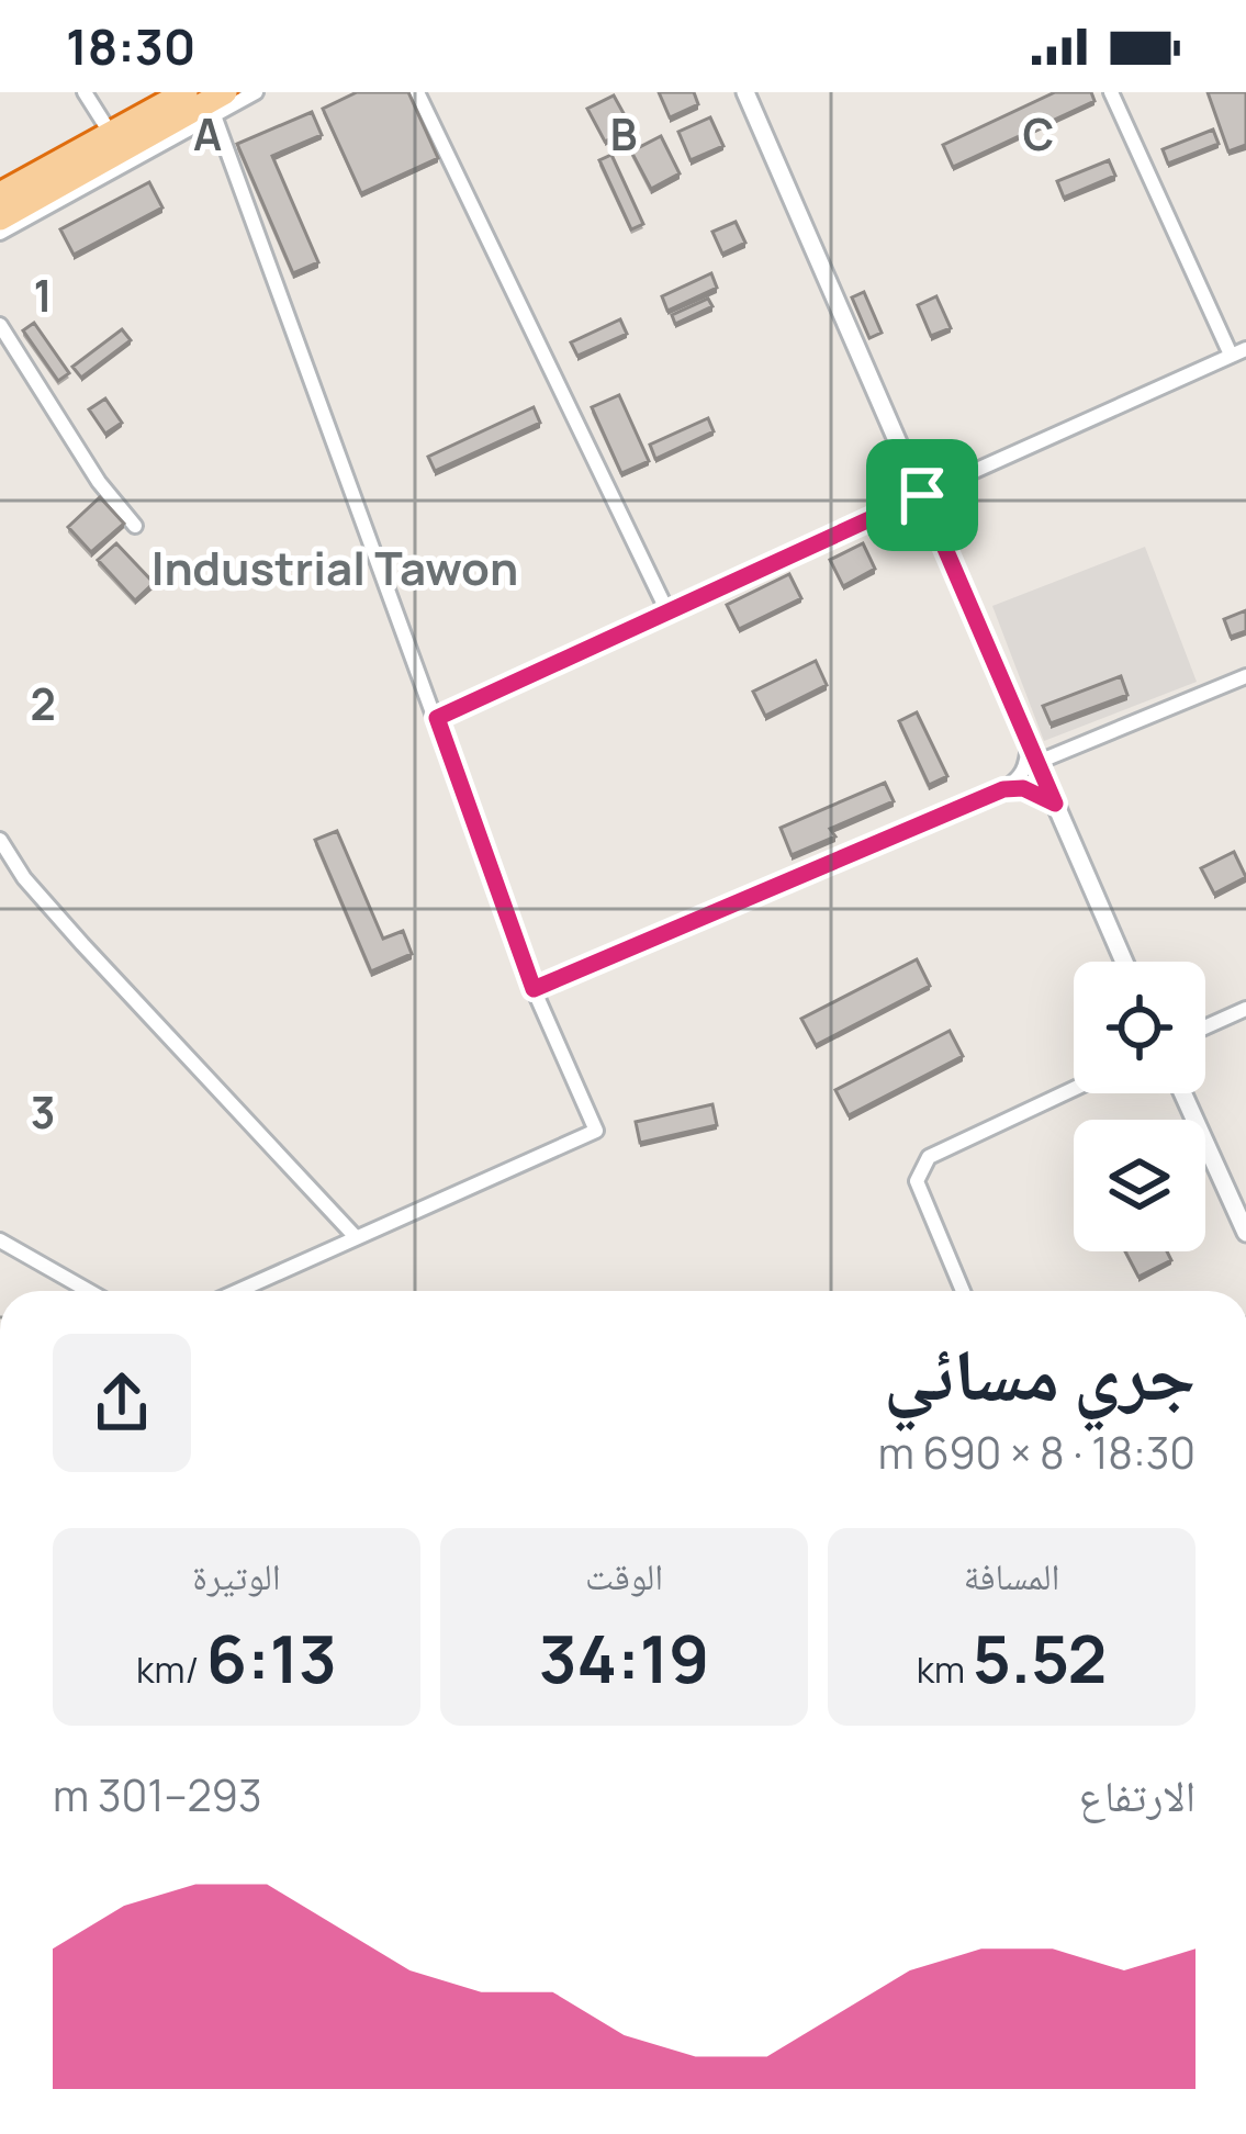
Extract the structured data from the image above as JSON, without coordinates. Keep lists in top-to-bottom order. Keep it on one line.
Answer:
{"districts":["Industrial Tawon"],"page":{"status":"18:30","heading":["جري مسائي","18:30 · 8 × 690 m"],"stats":[["المسافة","5.52 km"],["الوقت","34:19"],["الوتيرة","6:13 /km"]],"chart":["الارتفاع","293–301 m"]},"grid":{"columns":["A","B","C"],"rows":["1","2","3"]}}
